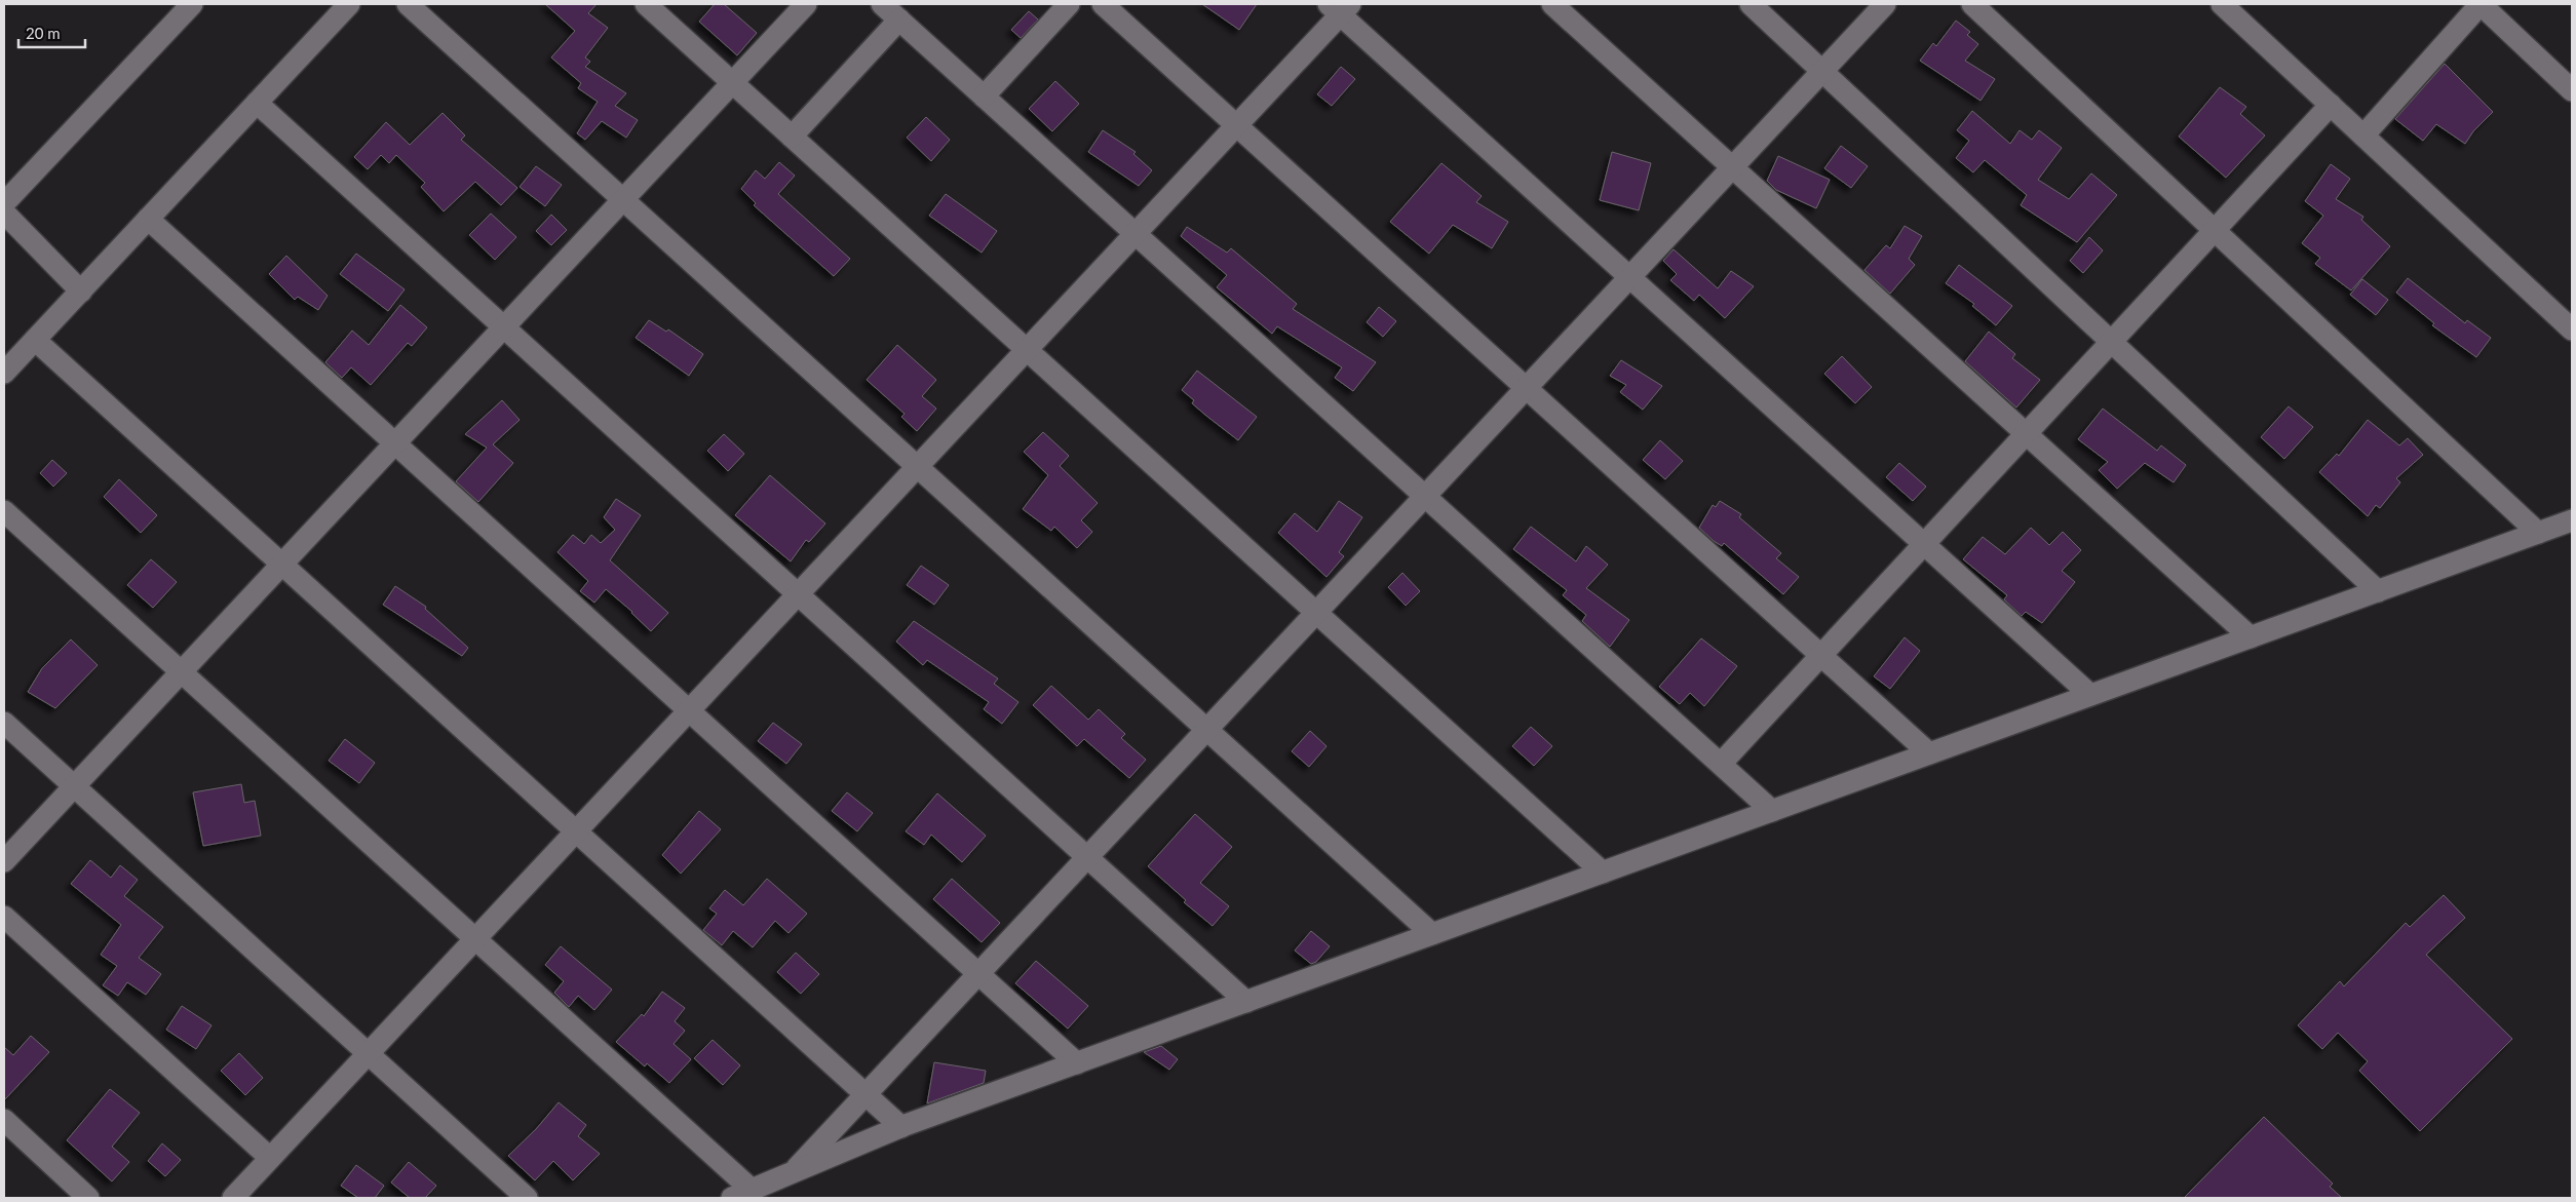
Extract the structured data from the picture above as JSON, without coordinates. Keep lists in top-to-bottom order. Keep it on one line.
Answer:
{"scale_bar":"20 m"}
